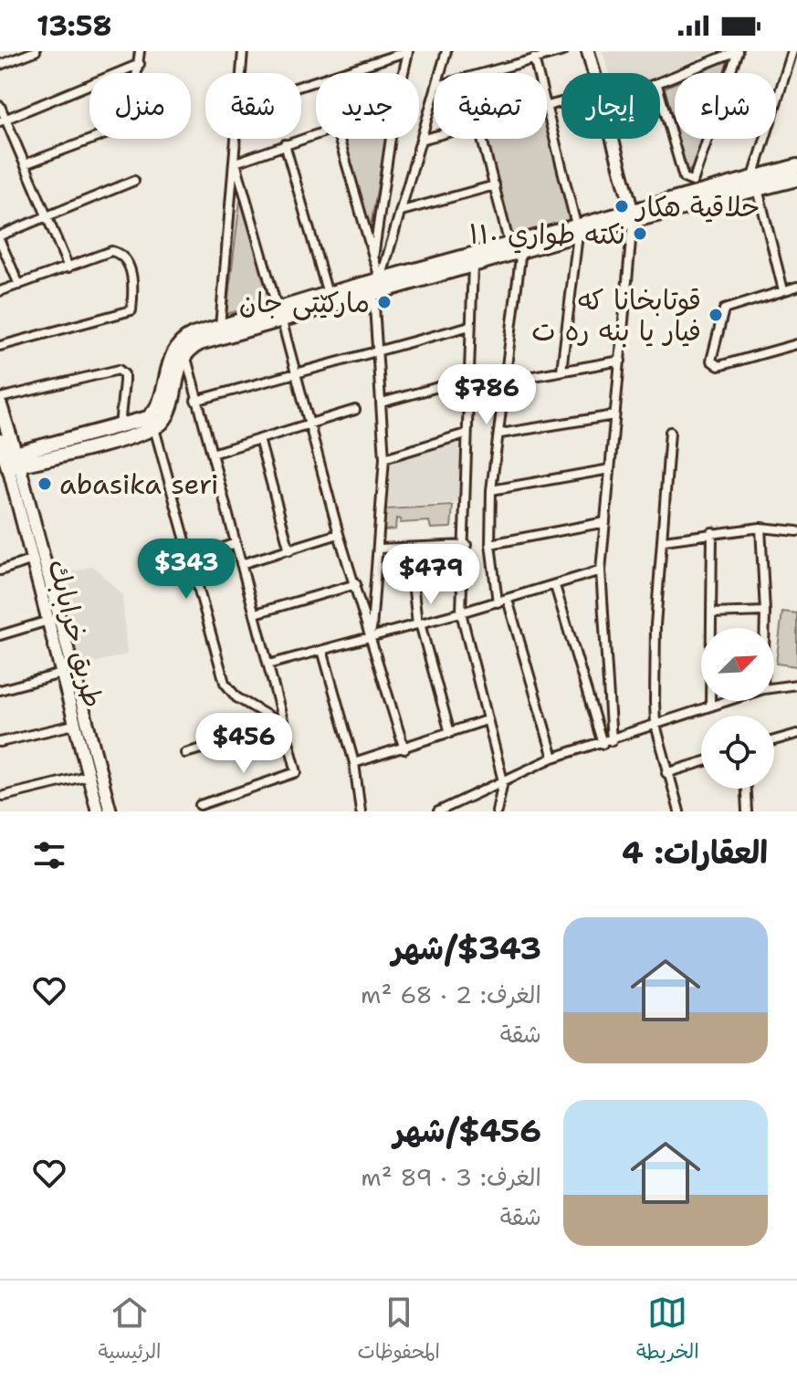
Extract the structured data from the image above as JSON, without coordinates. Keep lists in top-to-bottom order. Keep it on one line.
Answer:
{"streets":{"main road":["طريق خرابابك"]},"places":["حلاقية هكار","نكته طواري ١١٠","مارکێتی جان","قوتابخانا كه فيار يا بنه ره ت","abasika seri"],"north":"top right","page":{"status":"13:58","chip":["شراء","إيجار","تصفية","جديد","شقة","منزل"],"price":["$786","$343","$479","$456"],"heading":"العقارات: 4","list":[{"name":"$343/شهر","note":"الغرف: 2 · 68 m² · شقة"},{"name":"$456/شهر","note":"الغرف: 3 · 89 m² · شقة"}],"tabs":["الخريطة","المحفوظات","الرئيسية"]}}
